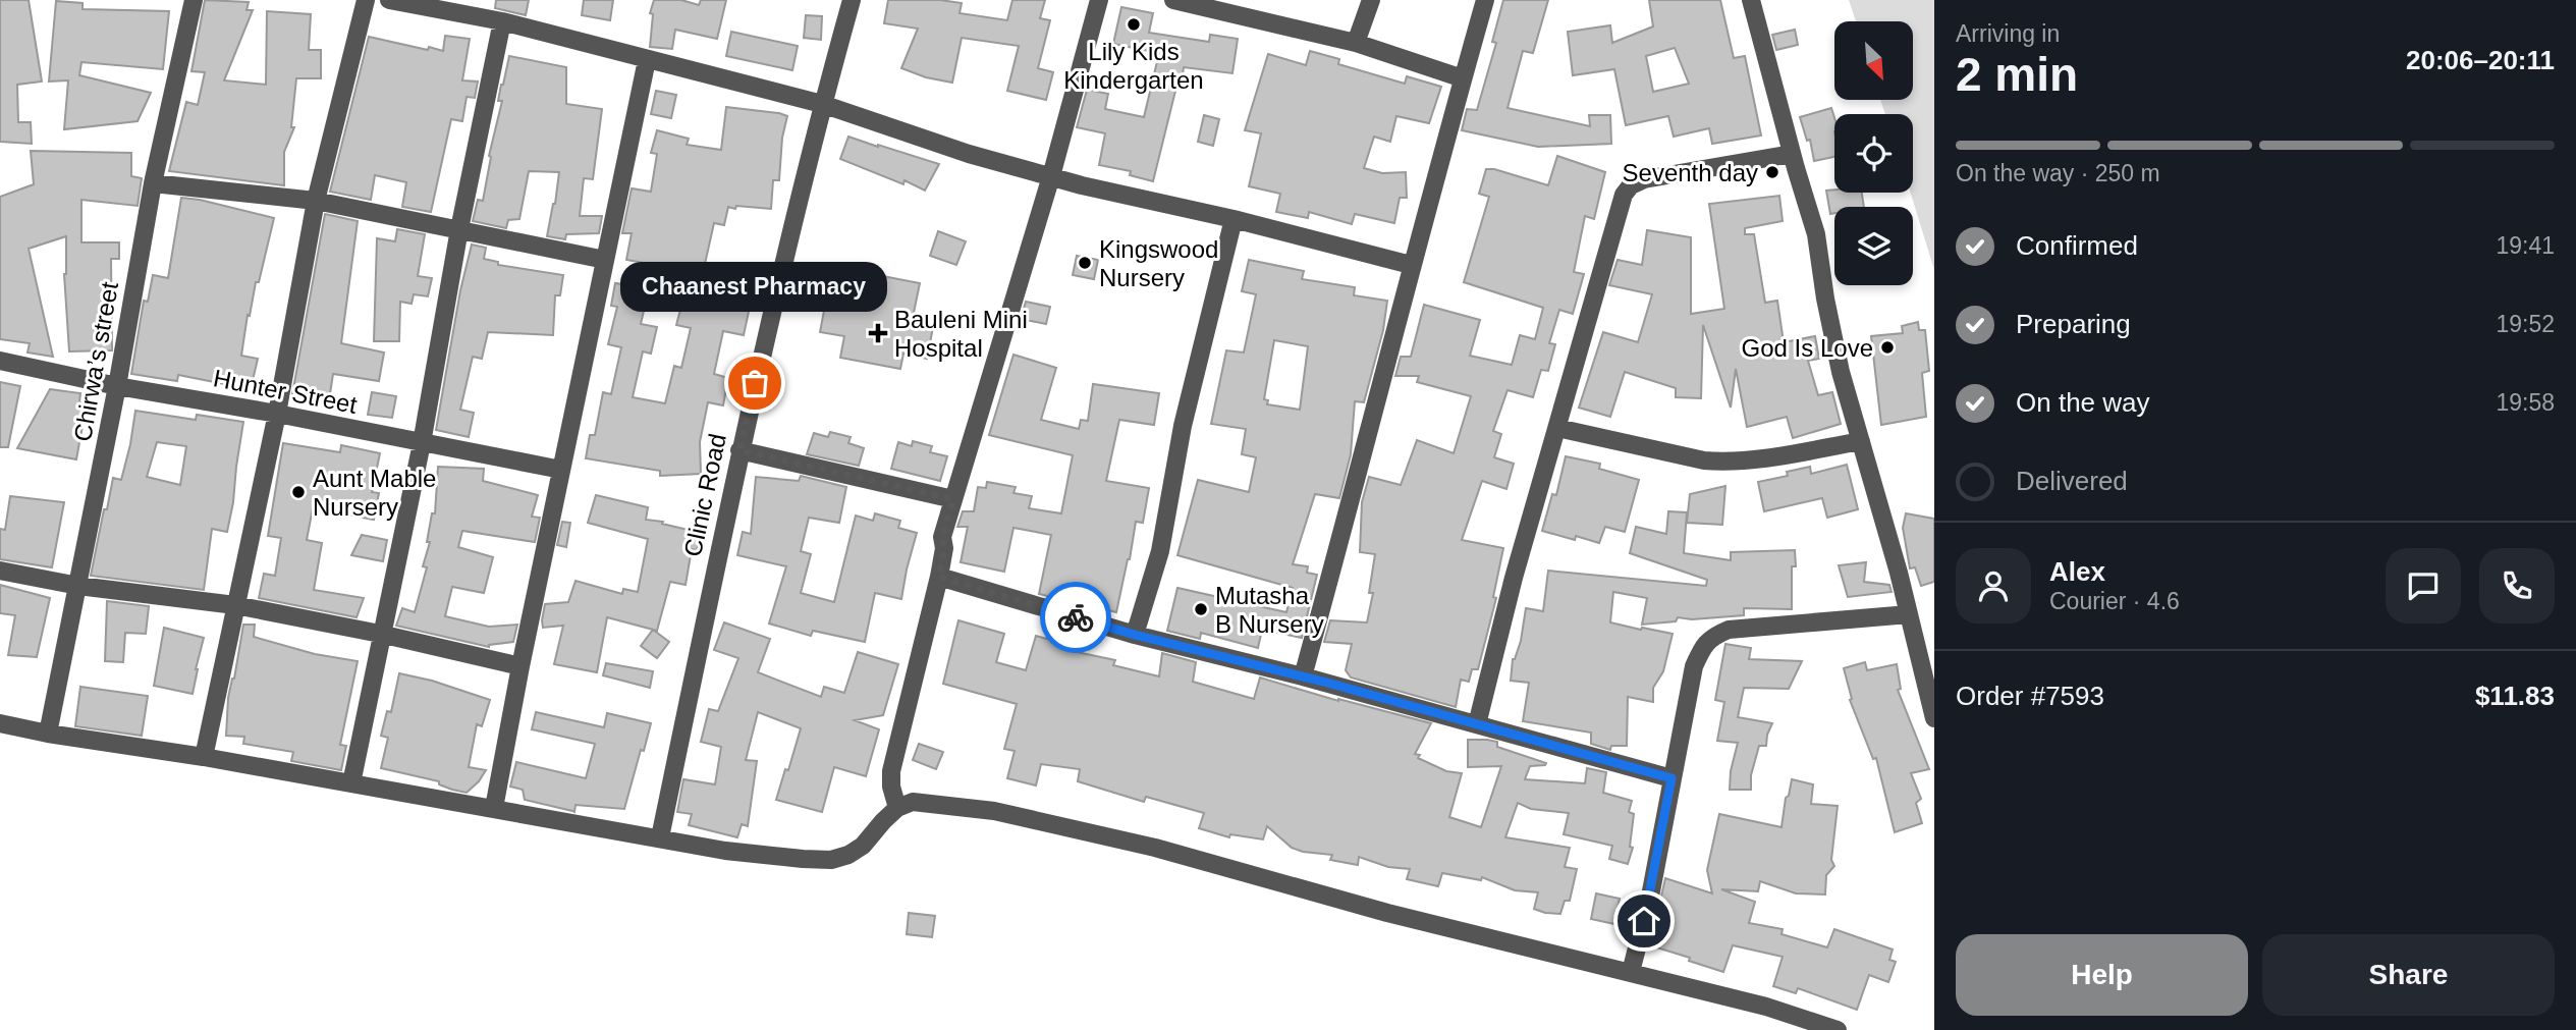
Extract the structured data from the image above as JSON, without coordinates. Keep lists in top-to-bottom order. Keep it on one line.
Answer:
{"streets":{"street":["Chirwa’s street","Hunter Street","Clinic Road"]},"crossings":[["Chirwa’s street","Hunter Street"]],"places":{"other":["Lily Kids Kindergarten","Seventh day","Kingswood Nursery","God Is Love","Chaanest Pharmacy","Aunt Mable Nursery","Mutasha B Nursery"],"health":["Bauleni Mini Hospital"]},"north":"bottom right","page":{"heading":["2 min","Arriving in","20:06–20:11"],"panel":["Alex","Courier · 4.6","Order #7593","$11.83"],"bar":"On the way · 250 m","list":[["Confirmed","19:41"],["Preparing","19:52"],["On the way","19:58"],"Delivered"],"bubble":"Chaanest Pharmacy","buttons":["Help","Share"]}}
